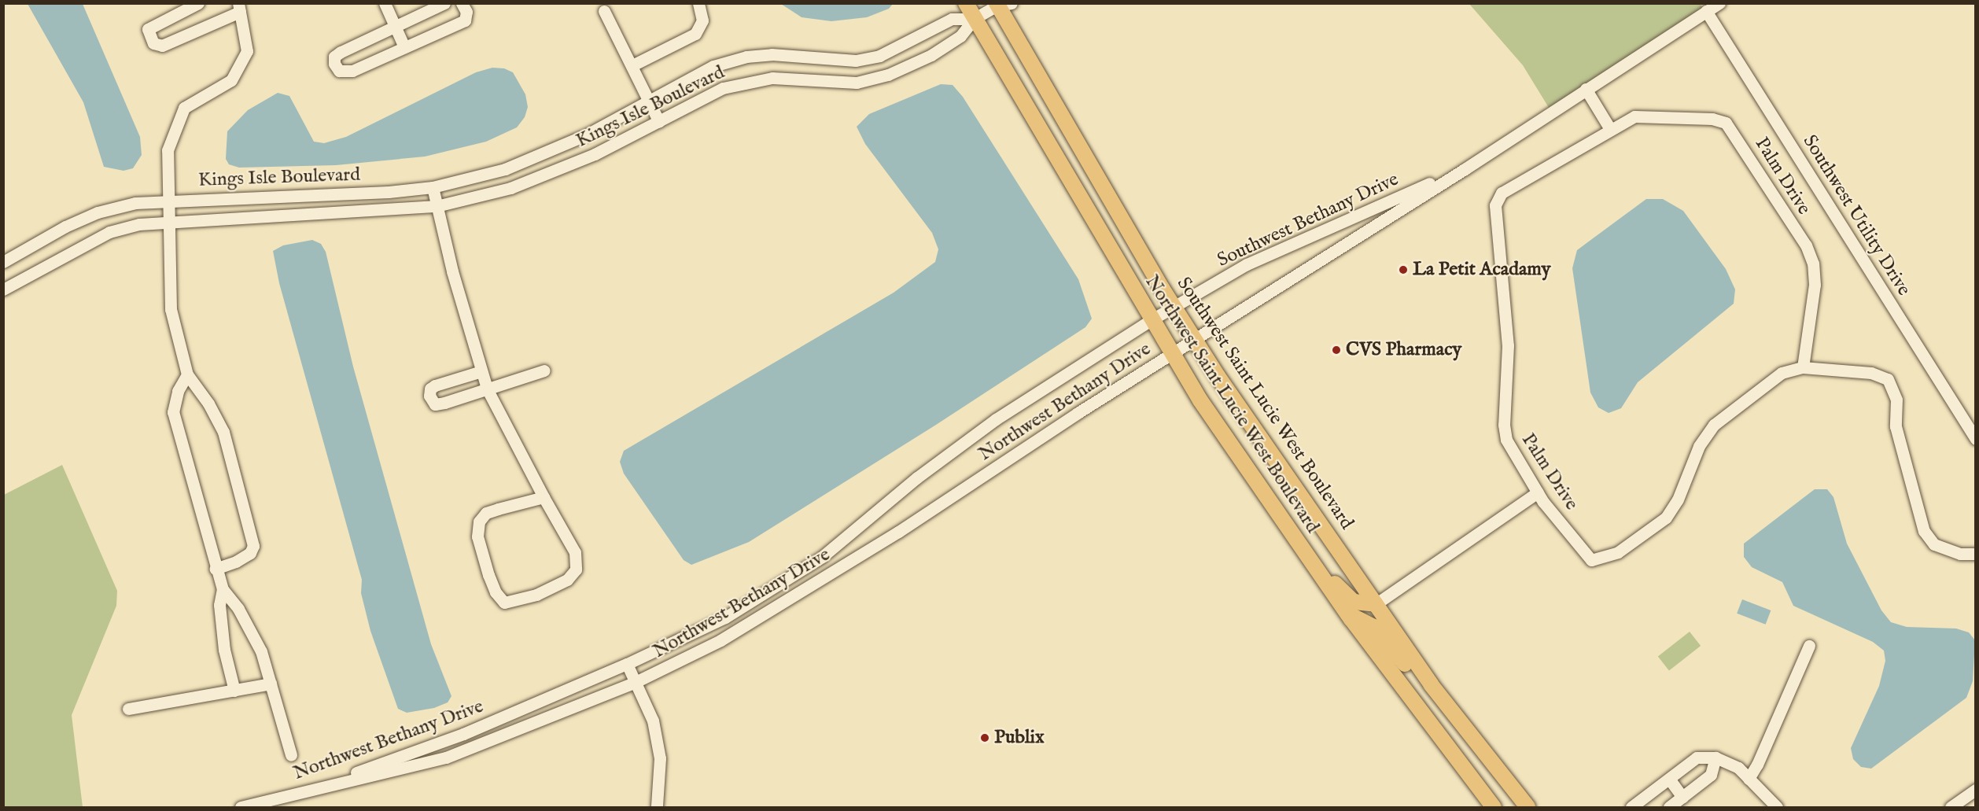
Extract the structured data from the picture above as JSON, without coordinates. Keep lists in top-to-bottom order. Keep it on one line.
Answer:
{"streets":{"main road":["Southwest Saint Lucie West Boulevard","Northwest Saint Lucie West Boulevard"],"street":["Kings Isle Boulevard","Palm Drive","Southwest Utility Drive","Southwest Bethany Drive","Northwest Bethany Drive"]},"crossings":[["Kings Isle Boulevard","Northwest Saint Lucie West Boulevard"],["Southwest Utility Drive","Southwest Bethany Drive"],["Southwest Bethany Drive","Northwest Bethany Drive"],["Southwest Bethany Drive","Southwest Saint Lucie West Boulevard"],["Southwest Bethany Drive","Northwest Saint Lucie West Boulevard"],["Northwest Bethany Drive","Northwest Saint Lucie West Boulevard"]],"places":["La Petit Acadamy","CVS Pharmacy","Publix"]}
